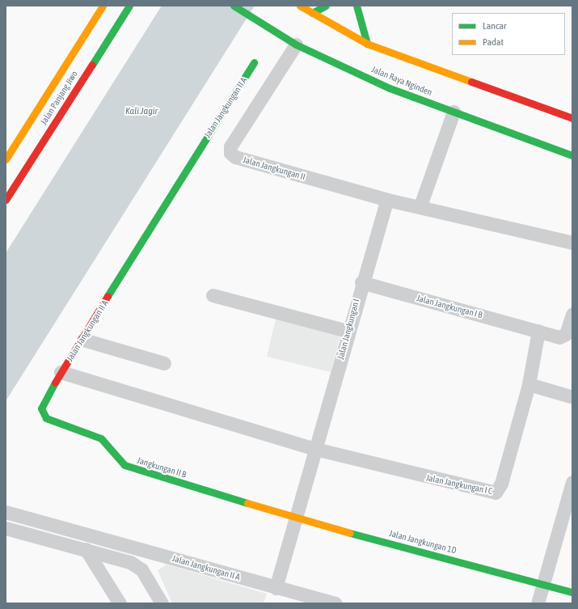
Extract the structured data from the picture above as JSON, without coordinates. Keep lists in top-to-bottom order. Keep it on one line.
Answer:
{"streets":{"main road":["Jalan Raya Nginden","Jalan Panjang Jiwo","Jalan Jangkungan II A","Jangkungan II B","Jalan Jangkungan 1D"],"street":["Jalan Jangkungan II","Jalan Jangkungan I B","Jalan Jangkungan I","Jalan Jangkungan I C"]},"crossings":[["Jalan Raya Nginden","Jalan Jangkungan II"],["Jalan Jangkungan II A","Jalan Jangkungan I"],["Jalan Jangkungan II A","Jangkungan II B"],["Jalan Jangkungan II A","Jalan Jangkungan I C"],["Jalan Jangkungan II","Jalan Jangkungan I"],["Jalan Jangkungan I B","Jalan Jangkungan I"],["Jalan Jangkungan I B","Jalan Jangkungan I C"],["Jalan Jangkungan I","Jangkungan II B"],["Jalan Jangkungan I","Jalan Jangkungan I C"],["Jalan Jangkungan I","Jalan Jangkungan 1D"],["Jangkungan II B","Jalan Jangkungan 1D"]],"water":["Kali Jagir"],"legend":["Lancar","Padat"]}
